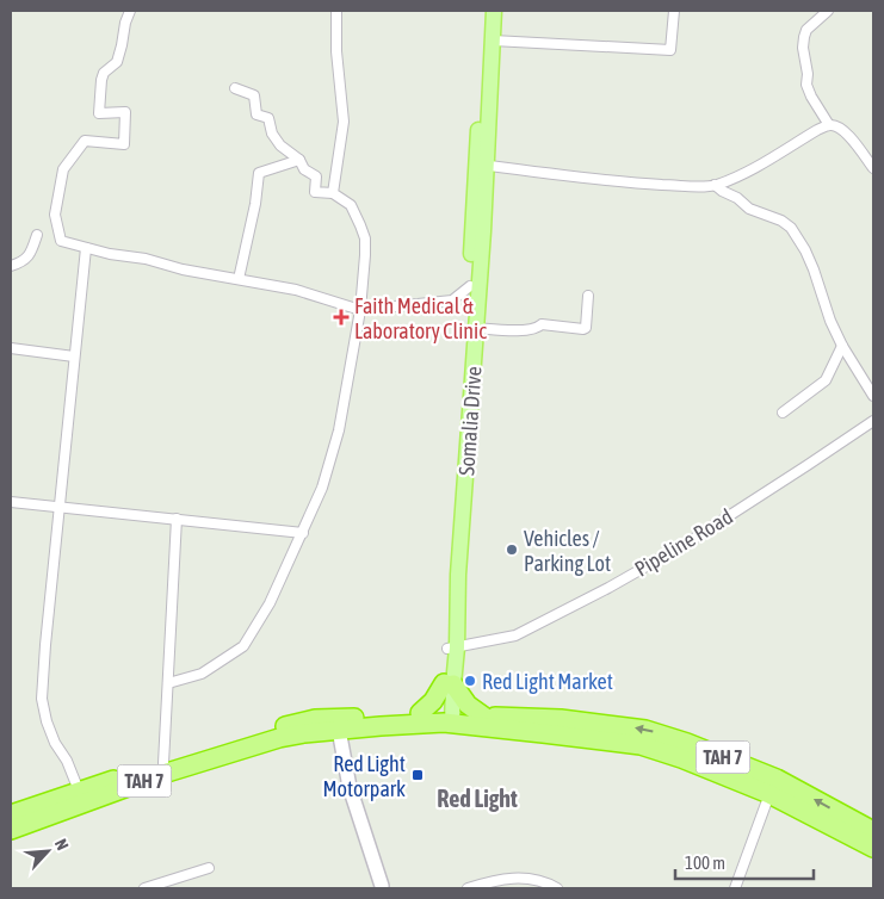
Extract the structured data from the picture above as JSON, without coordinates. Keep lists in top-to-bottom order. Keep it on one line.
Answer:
{"streets":{"highway":["TAH 7"],"main road":["Somalia Drive"],"street":["Pipeline Road"]},"crossings":[["Somalia Drive","Pipeline Road"],["Somalia Drive","TAH 7"]],"districts":["Red Light"],"places":{"health":["Faith Medical & Laboratory Clinic"],"other":["Vehicles / Parking Lot","Red Light Market"],"transit":["Red Light Motorpark"]},"scale_bar":"100 m","north":"top right"}
